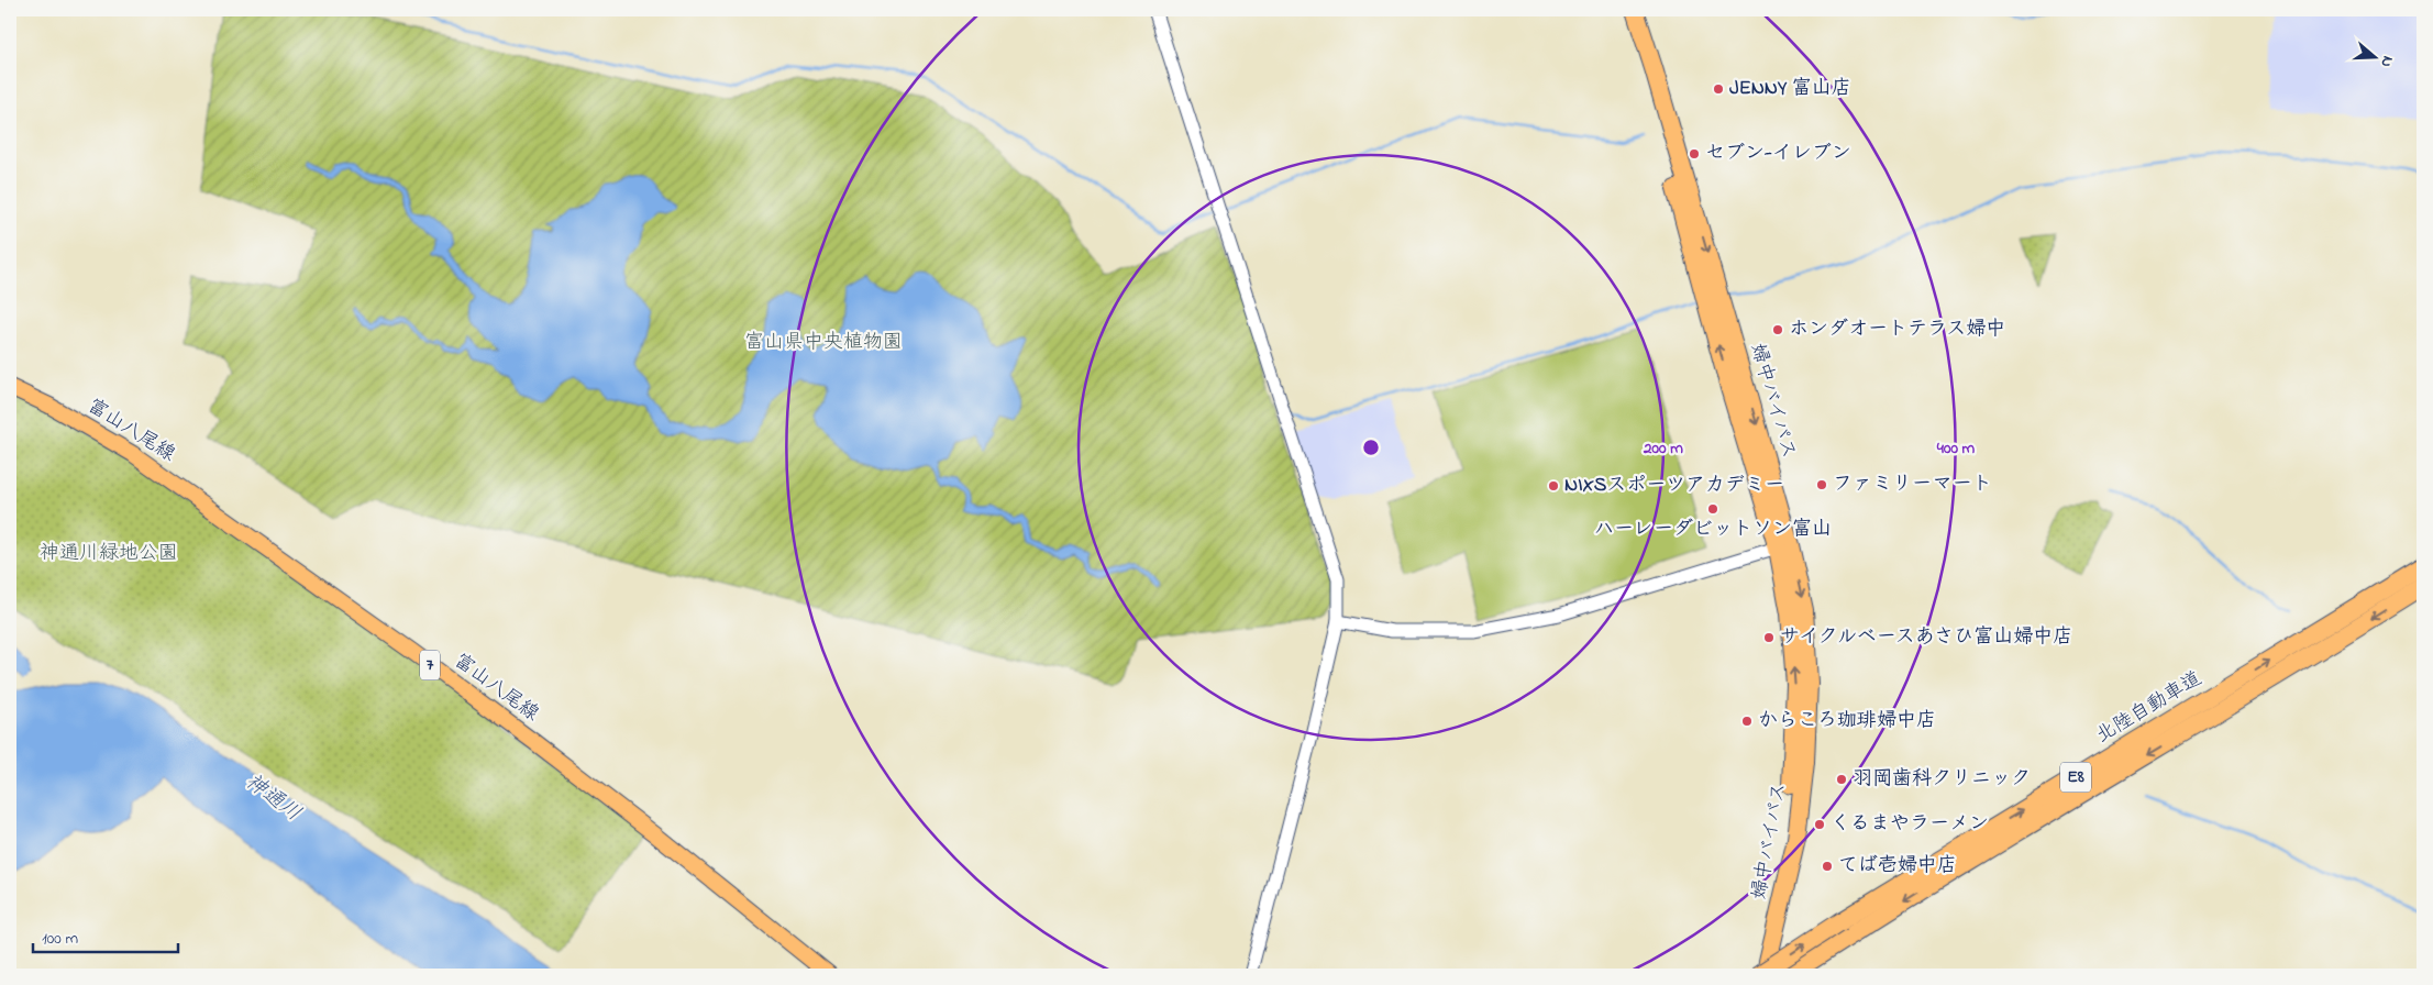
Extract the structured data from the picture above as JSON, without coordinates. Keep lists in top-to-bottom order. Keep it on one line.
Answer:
{"streets":{"highway":["婦中バイパス","北陸自動車道","E8"],"main road":["富山八尾線","7"]},"crossings":[["婦中バイパス","北陸自動車道"]],"water":["神通川"],"parks":["富山県中央植物園","神通川緑地公園"],"places":["JENNY 富山店","セブン-イレブン","ホンダオートテラス婦中","ファミリーマート","NIXSスポーツアカデミー","ハーレーダビットソン富山","サイクルベースあさひ富山婦中店","からころ珈琲婦中店","羽岡歯科クリニック","くるまやラーメン","てば壱婦中店"],"scale_bar":"100 m","north":"right","rings":["200 m","400 m"]}
